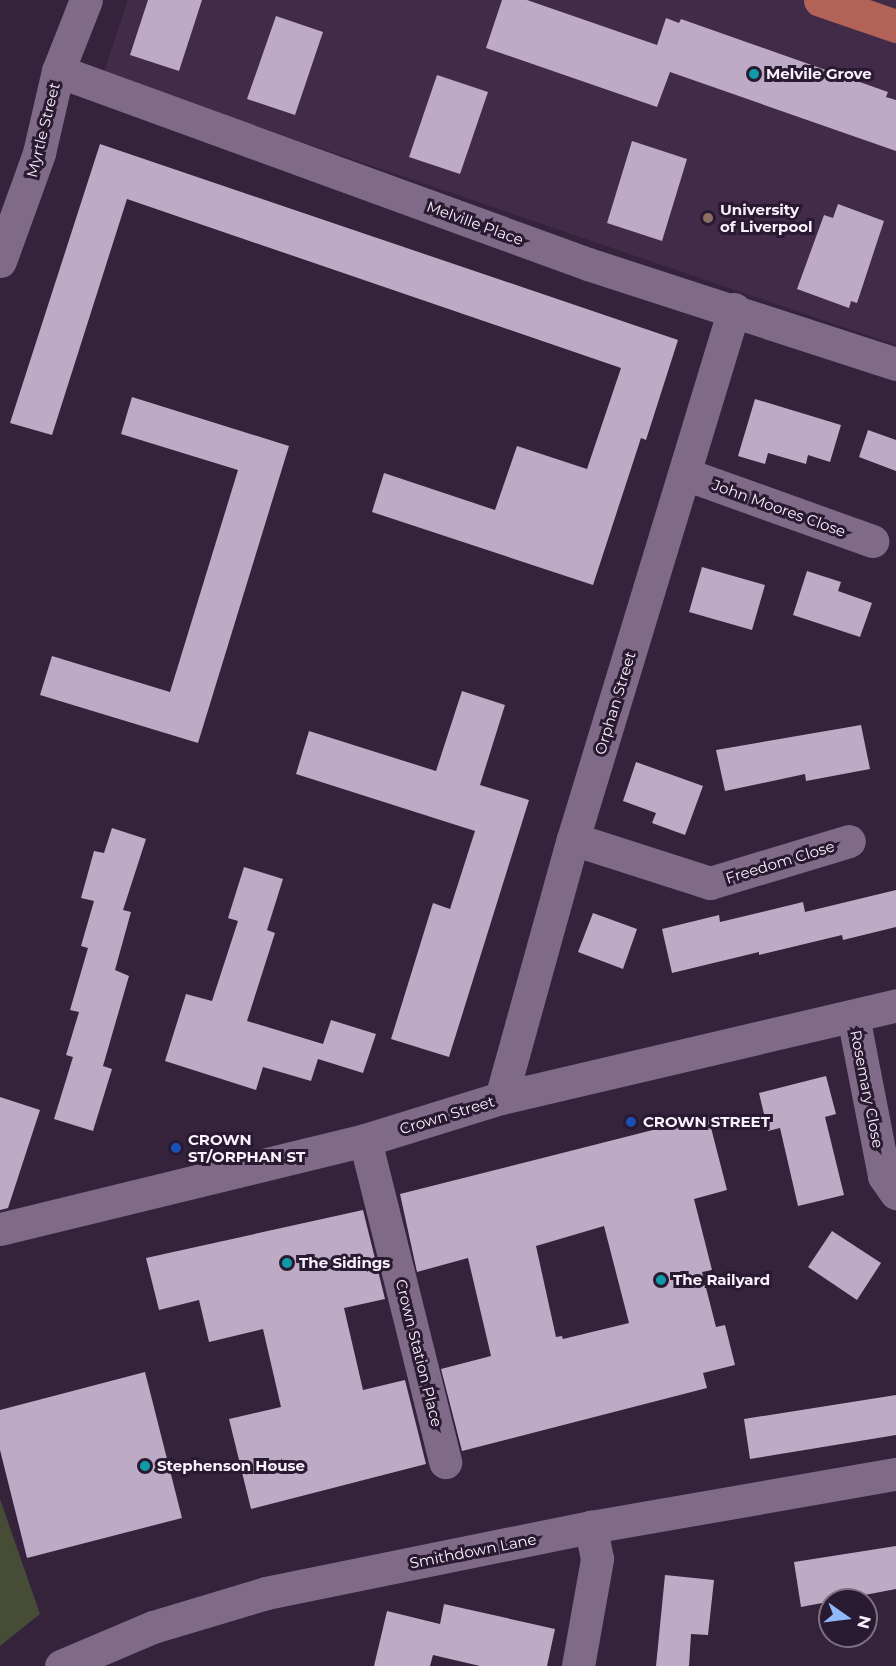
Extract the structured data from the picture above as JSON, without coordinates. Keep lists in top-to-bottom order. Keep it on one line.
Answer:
{"streets":{"street":["Myrtle Street","Melville Place","John Moores Close","Orphan Street","Freedom Close","Rosemary Close","Crown Street","Crown Station Place","Smithdown Lane"]},"crossings":[["Myrtle Street","Melville Place"],["Melville Place","Orphan Street"],["John Moores Close","Orphan Street"],["Orphan Street","Freedom Close"],["Orphan Street","Crown Street"],["Rosemary Close","Crown Street"],["Crown Street","Crown Station Place"]],"places":["Melvile Grove","University of Liverpool","CROWN STREET","CROWN ST/ORPHAN ST","The Sidings","The Railyard","Stephenson House"],"north":"right"}
